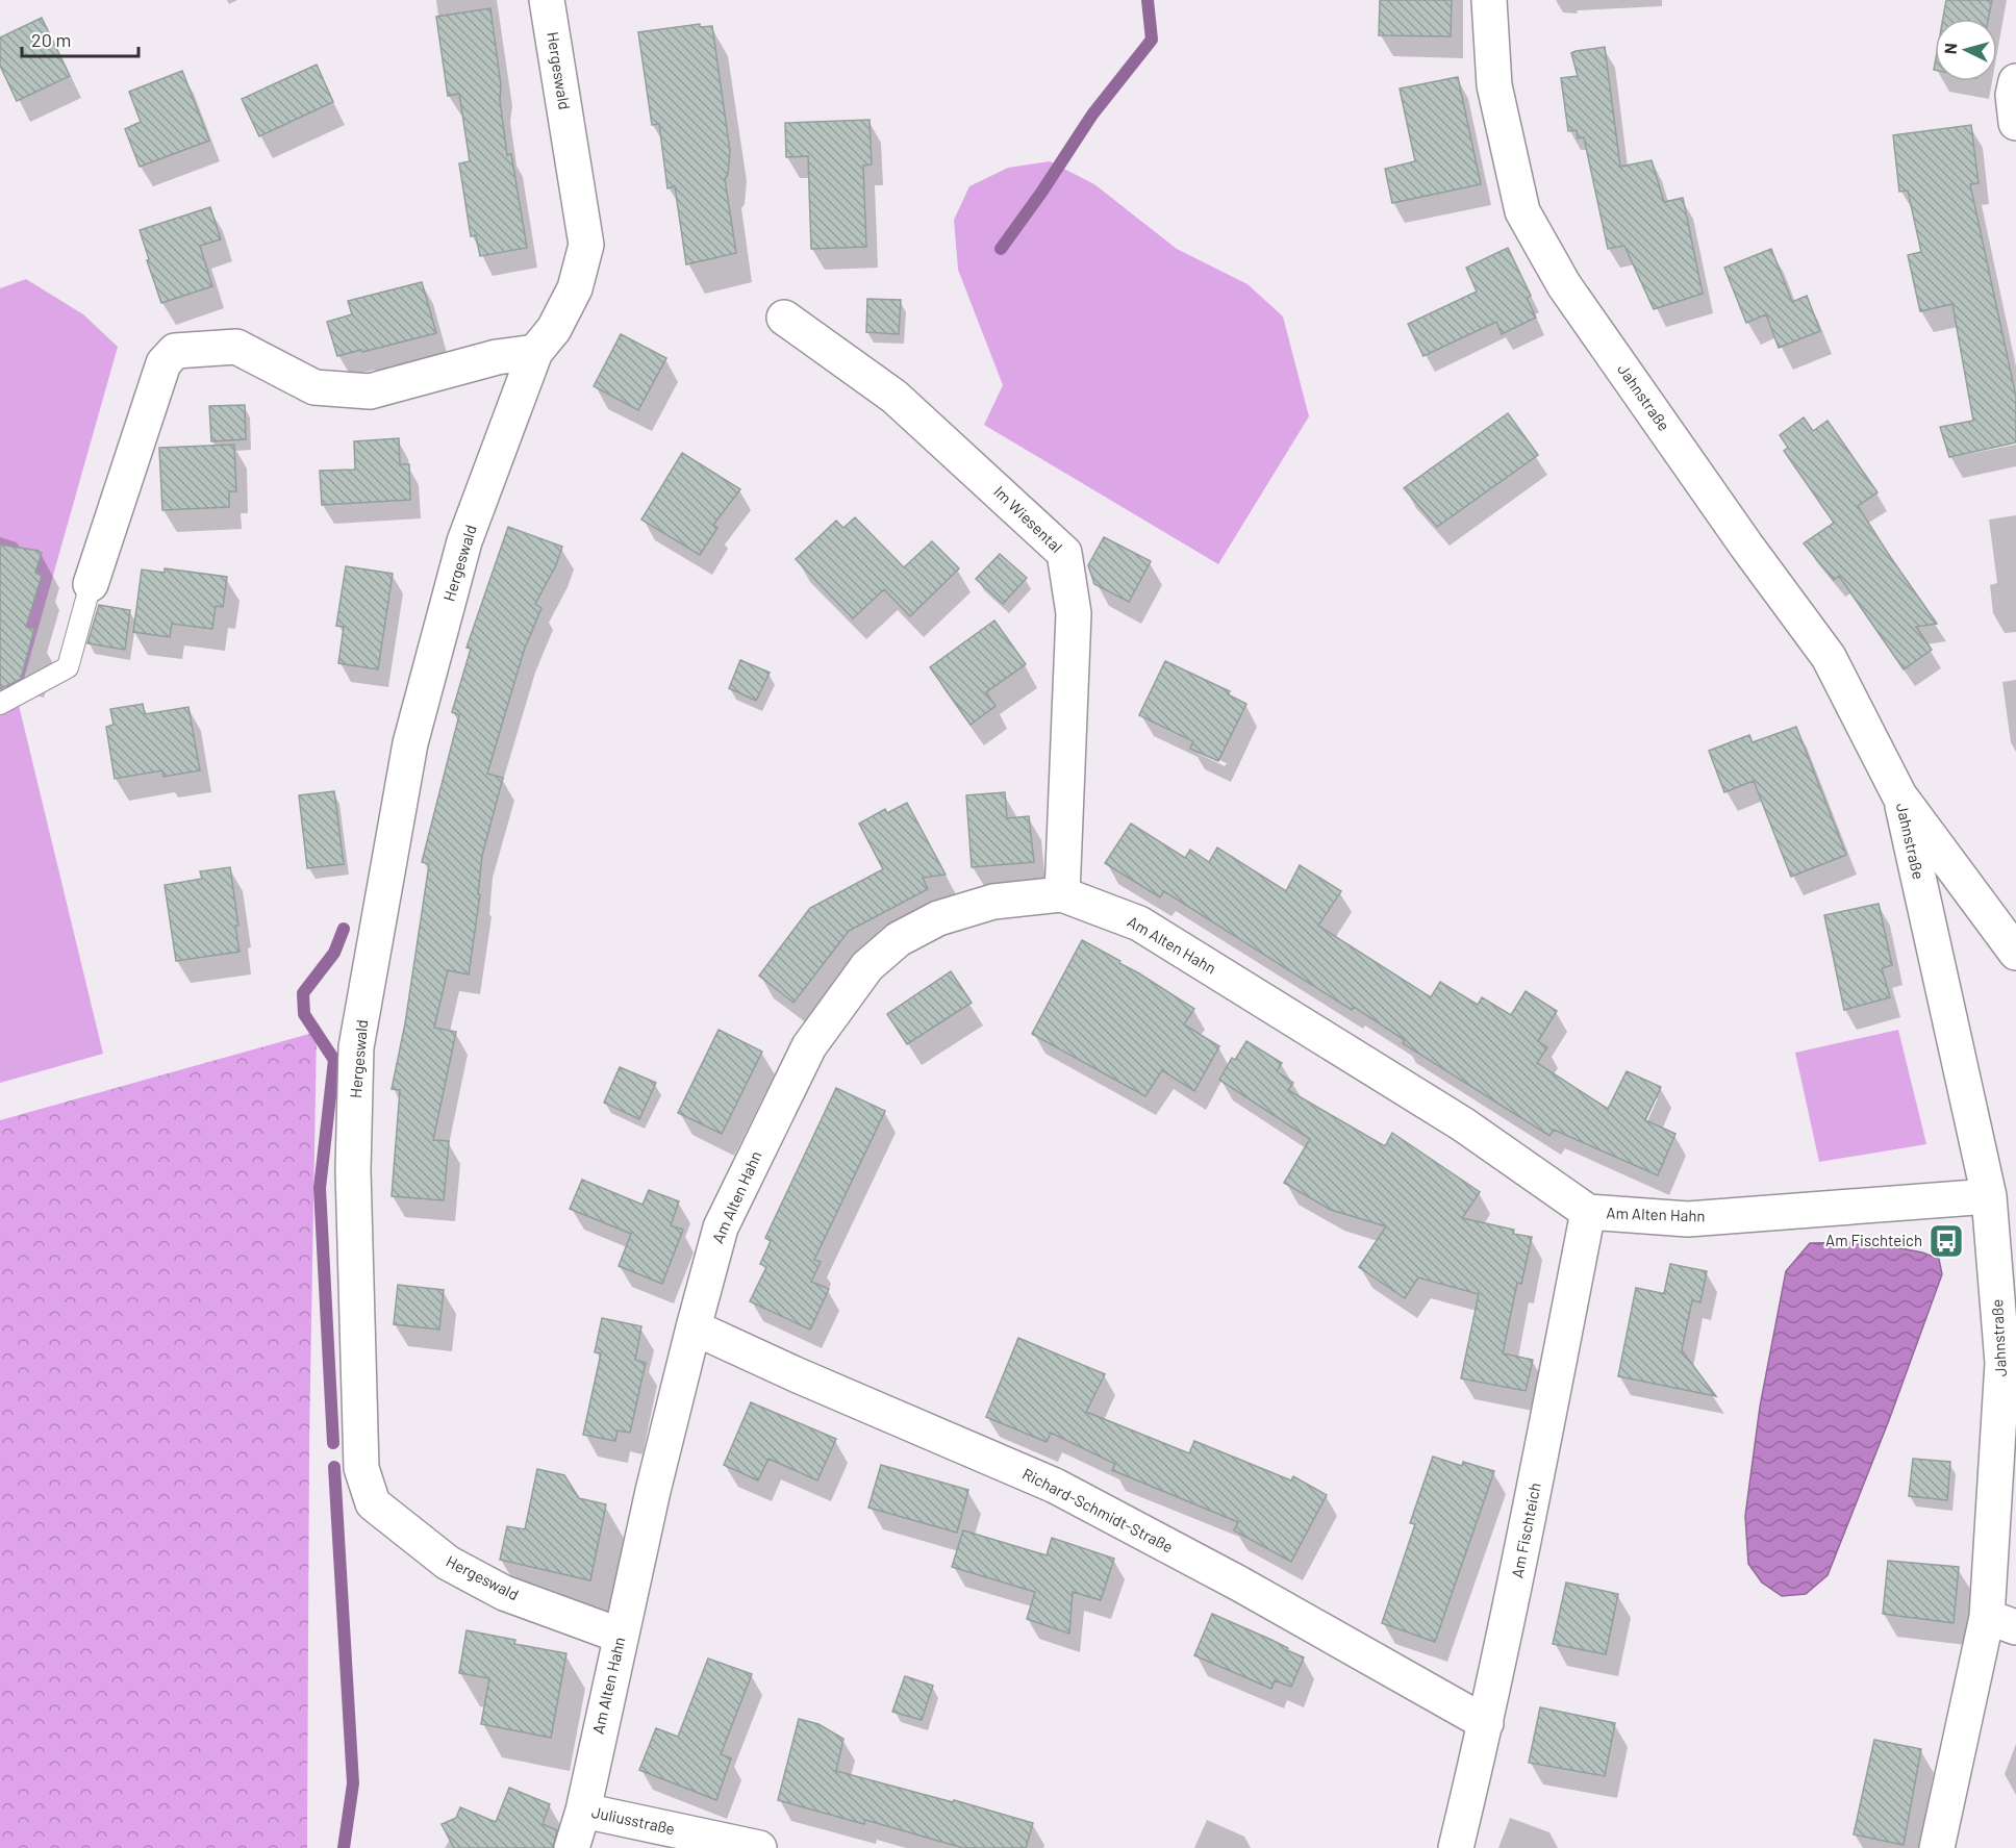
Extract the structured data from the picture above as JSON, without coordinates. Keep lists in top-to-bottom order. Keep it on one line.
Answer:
{"streets":{"street":["Hergeswald","Jahnstraße","Im Wiesental","Am Alten Hahn","Richard-Schmidt-Straße","Am Fischteich","Juliusstraße"]},"crossings":[["Hergeswald","Am Alten Hahn"],["Jahnstraße","Am Alten Hahn"],["Im Wiesental","Am Alten Hahn"],["Am Alten Hahn","Richard-Schmidt-Straße"],["Am Alten Hahn","Am Fischteich"],["Am Alten Hahn","Juliusstraße"],["Richard-Schmidt-Straße","Am Fischteich"]],"places":{"bus stop":["Am Fischteich"]},"scale_bar":"20 m","north":"left"}
